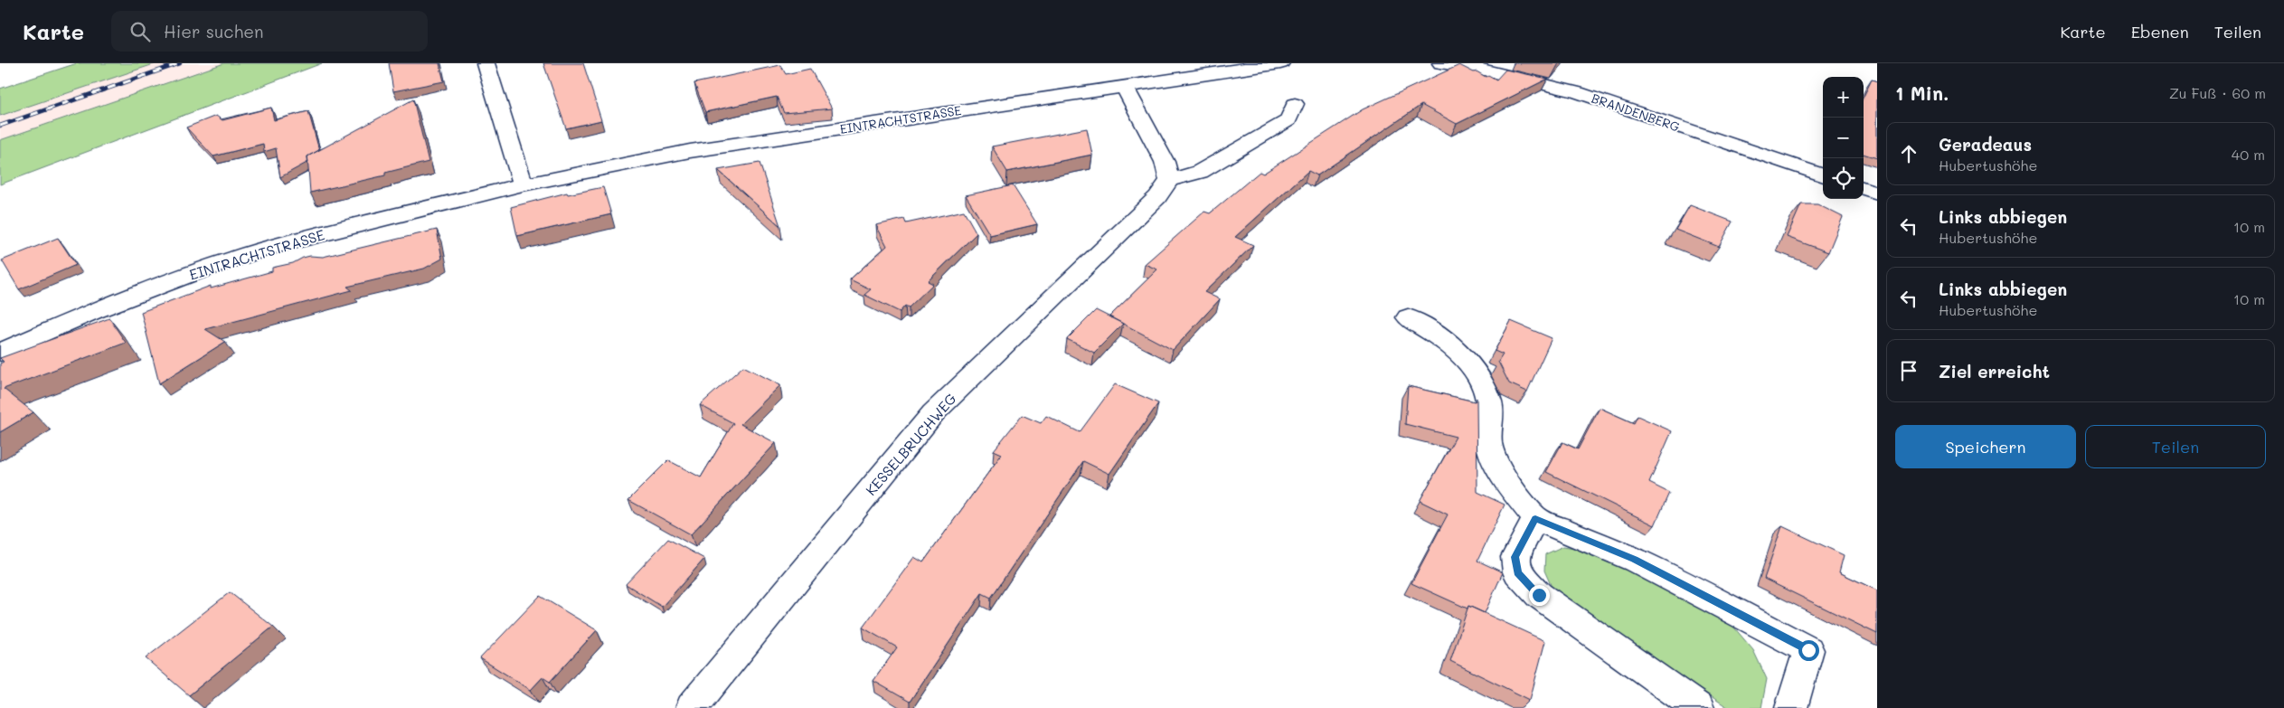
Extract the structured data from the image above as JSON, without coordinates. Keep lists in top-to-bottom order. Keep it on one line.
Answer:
{"streets":{"street":["BRANDENBERG","EINTRACHTSTRASSE","KESSELBRUCHWEG"]},"page":{"header":"Karte","search":"Hier suchen","nav":["Karte","Ebenen","Teilen"],"heading":["1 Min.","Zu Fuß · 60 m"],"map_buttons":["+","−"],"list":[["Geradeaus","Hubertushöhe","40 m"],["Links abbiegen","Hubertushöhe","10 m"],["Links abbiegen","Hubertushöhe","10 m"],"Ziel erreicht"],"buttons":["Speichern","Teilen"]}}
